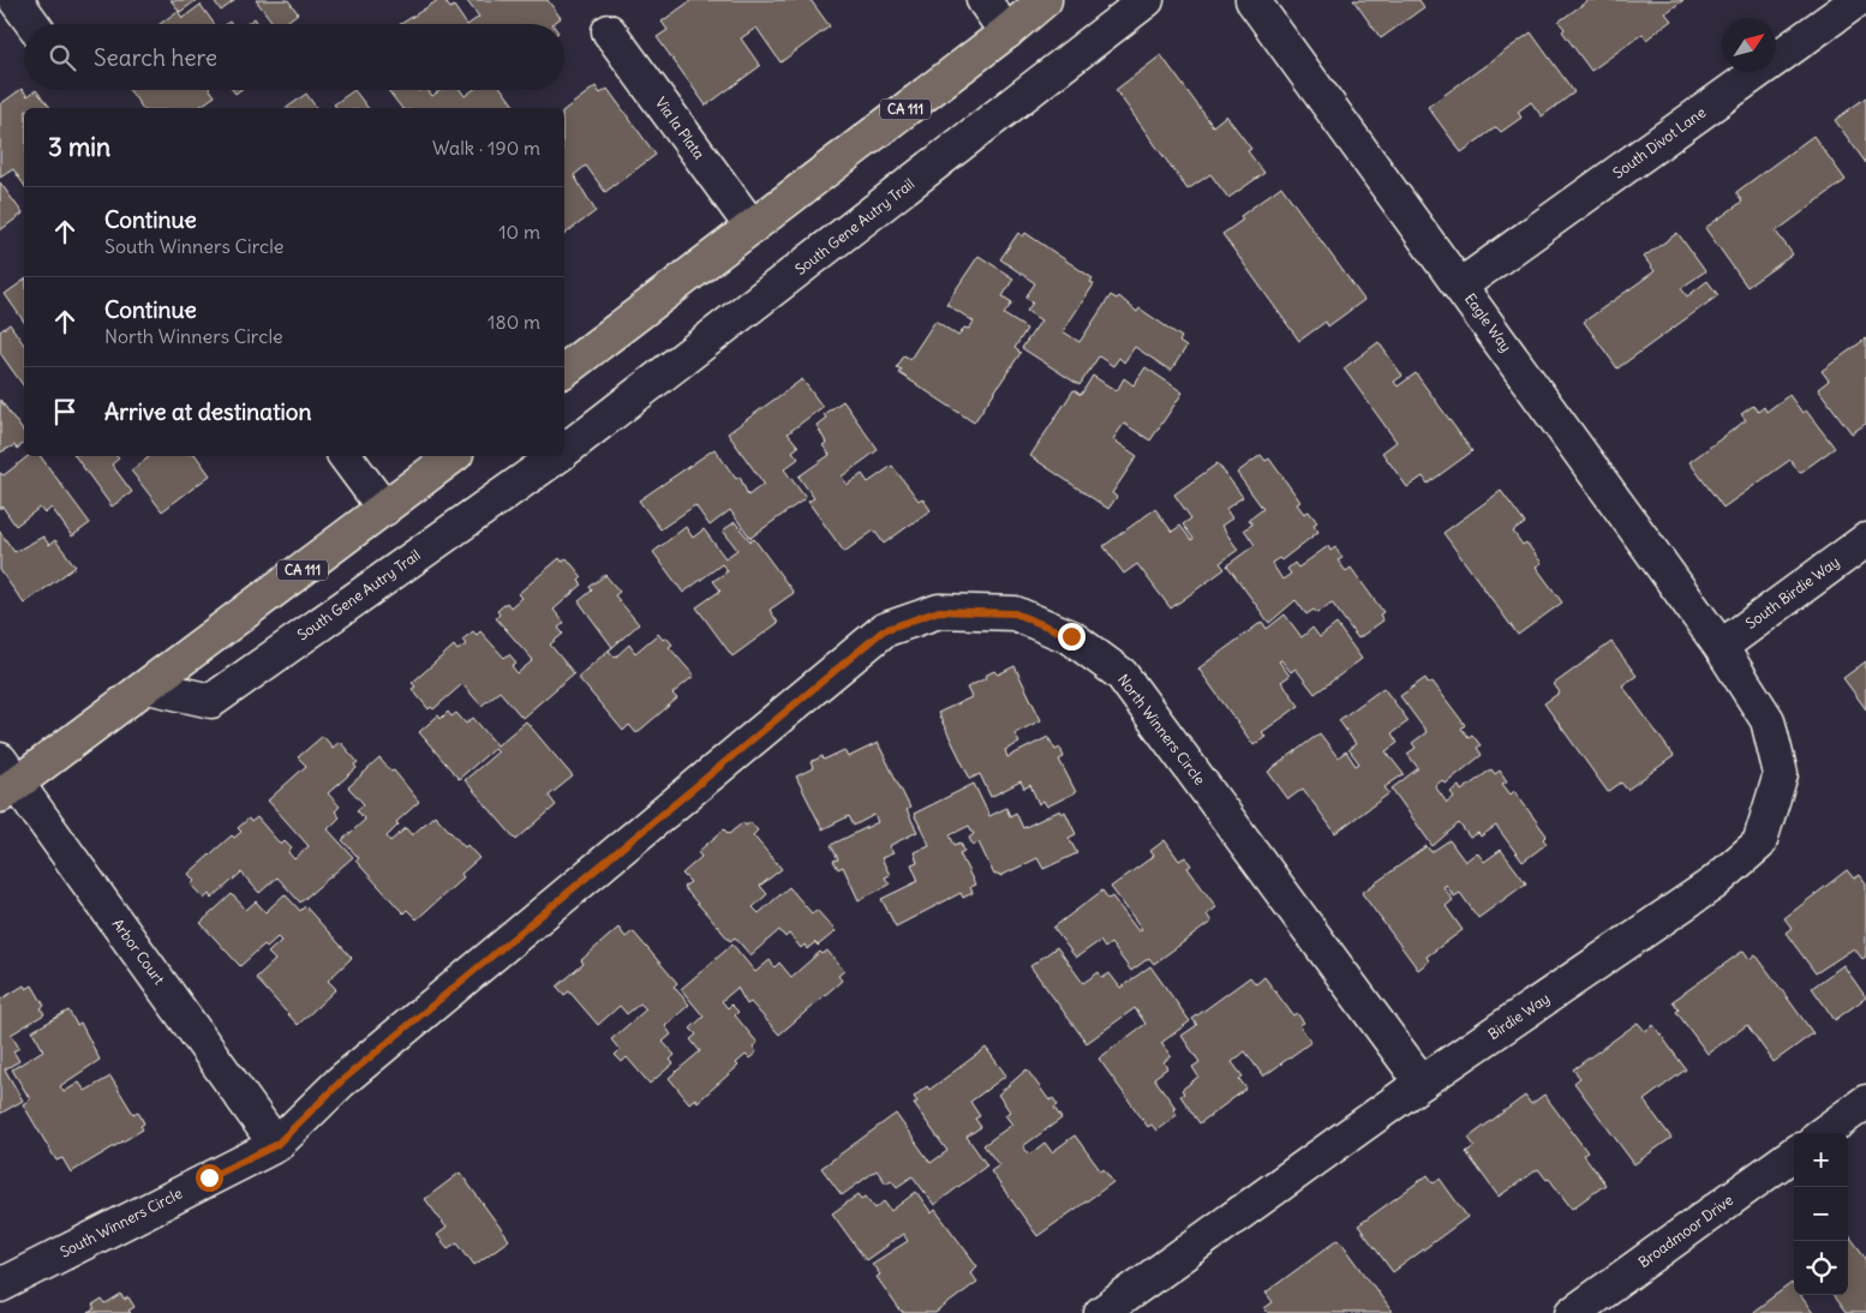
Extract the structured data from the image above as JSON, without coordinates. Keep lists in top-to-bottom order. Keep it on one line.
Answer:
{"streets":{"main road":["CA 111"],"street":["Via la Plata","South Divot Lane","South Gene Autry Trail","Eagle Way","South Birdie Way","North Winners Circle","Arbor Court","Birdie Way","South Winners Circle","Broadmoor Drive"]},"crossings":[["CA 111","Via la Plata"],["CA 111","South Gene Autry Trail"],["CA 111","Arbor Court"],["South Divot Lane","Eagle Way"],["Eagle Way","South Birdie Way"],["Eagle Way","Birdie Way"],["South Birdie Way","Birdie Way"],["North Winners Circle","Arbor Court"],["North Winners Circle","Birdie Way"],["North Winners Circle","South Winners Circle"],["Arbor Court","South Winners Circle"]],"north":"top right","page":{"search":"Search here","heading":["3 min","Walk · 190 m"],"list":[["Continue","South Winners Circle","10 m"],["Continue","North Winners Circle","180 m"],"Arrive at destination"],"map_buttons":["+","−"]}}
